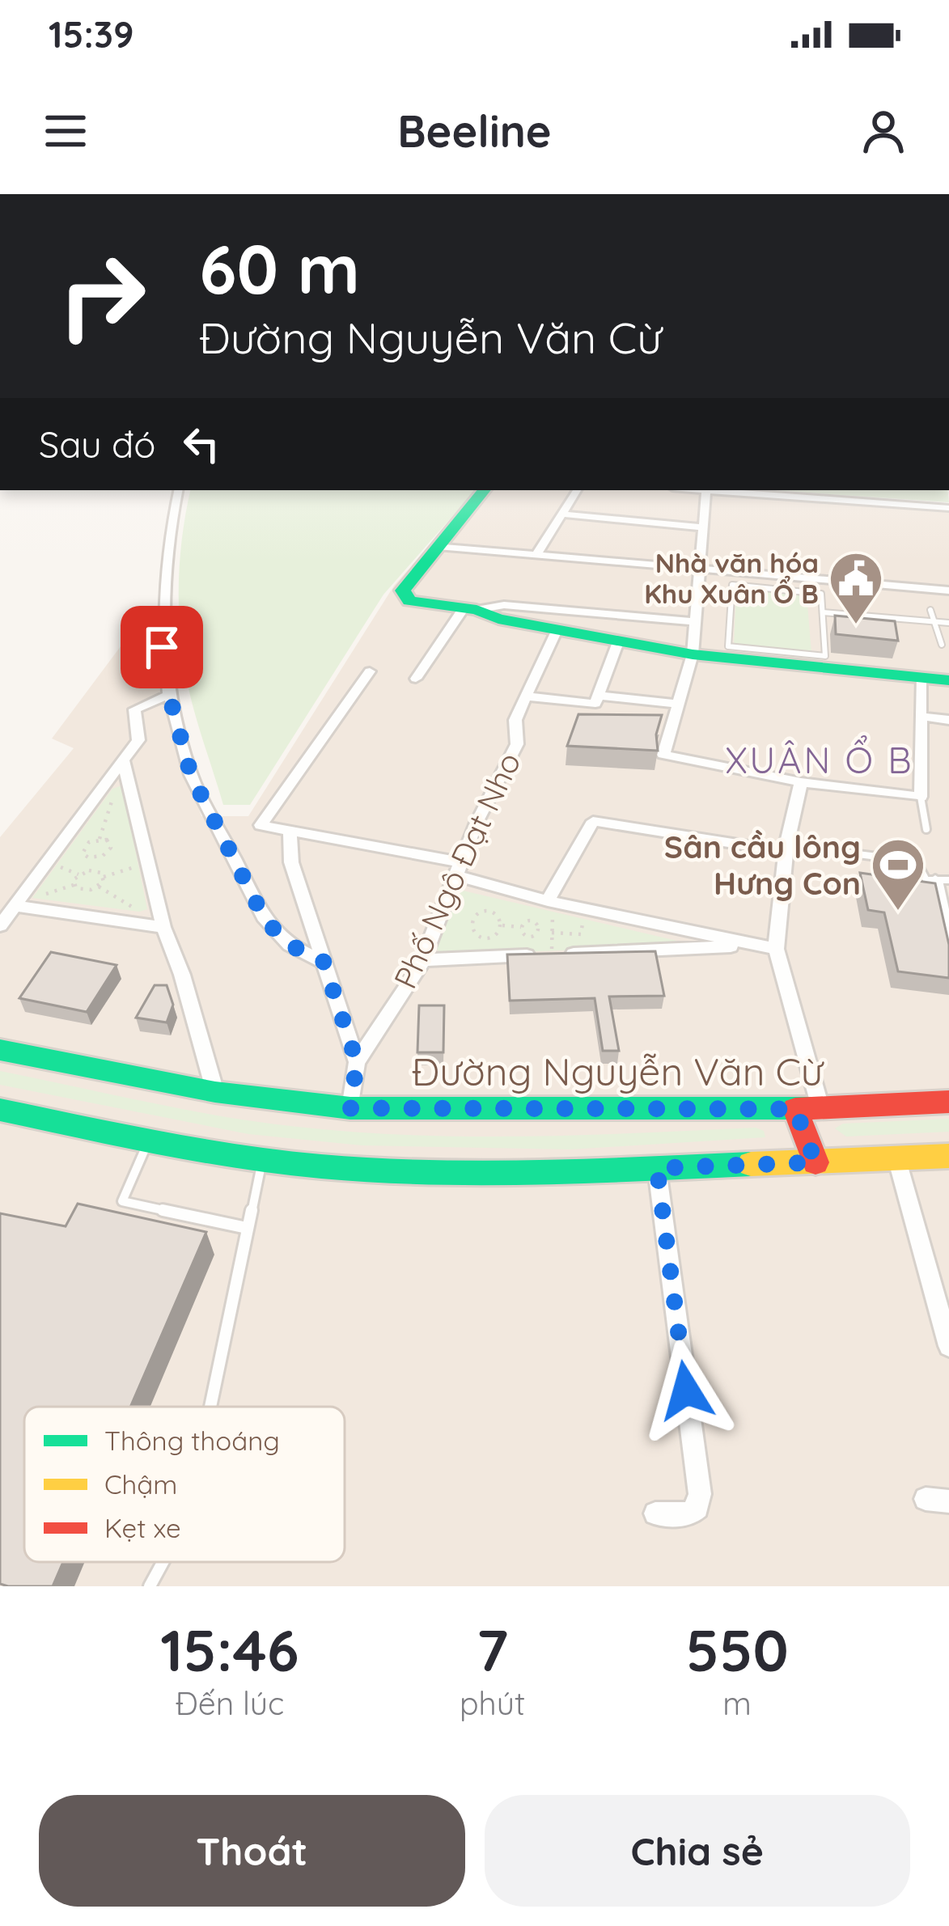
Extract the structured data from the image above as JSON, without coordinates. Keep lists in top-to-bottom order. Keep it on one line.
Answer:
{"streets":{"main road":["Đường Nguyễn Văn Cừ"],"street":["Phố Ngô Đạt Nho"]},"crossings":[["Phố Ngô Đạt Nho","Đường Nguyễn Văn Cừ"]],"districts":["XUÂN Ổ B"],"places":{"public building":["Nhà văn hóa Khu Xuân Ổ B"],"sports":["Sân cầu lông Hưng Con"]},"legend":["Thông thoáng","Chậm","Kẹt xe"],"page":{"status":"15:39","header":"Beeline","turn":["60 m","Đường Nguyễn Văn Cừ"],"then":"Sau đó","eta":["15:46","Đến lúc","7","phút","550","m"],"buttons":["Thoát","Chia sẻ"]}}
